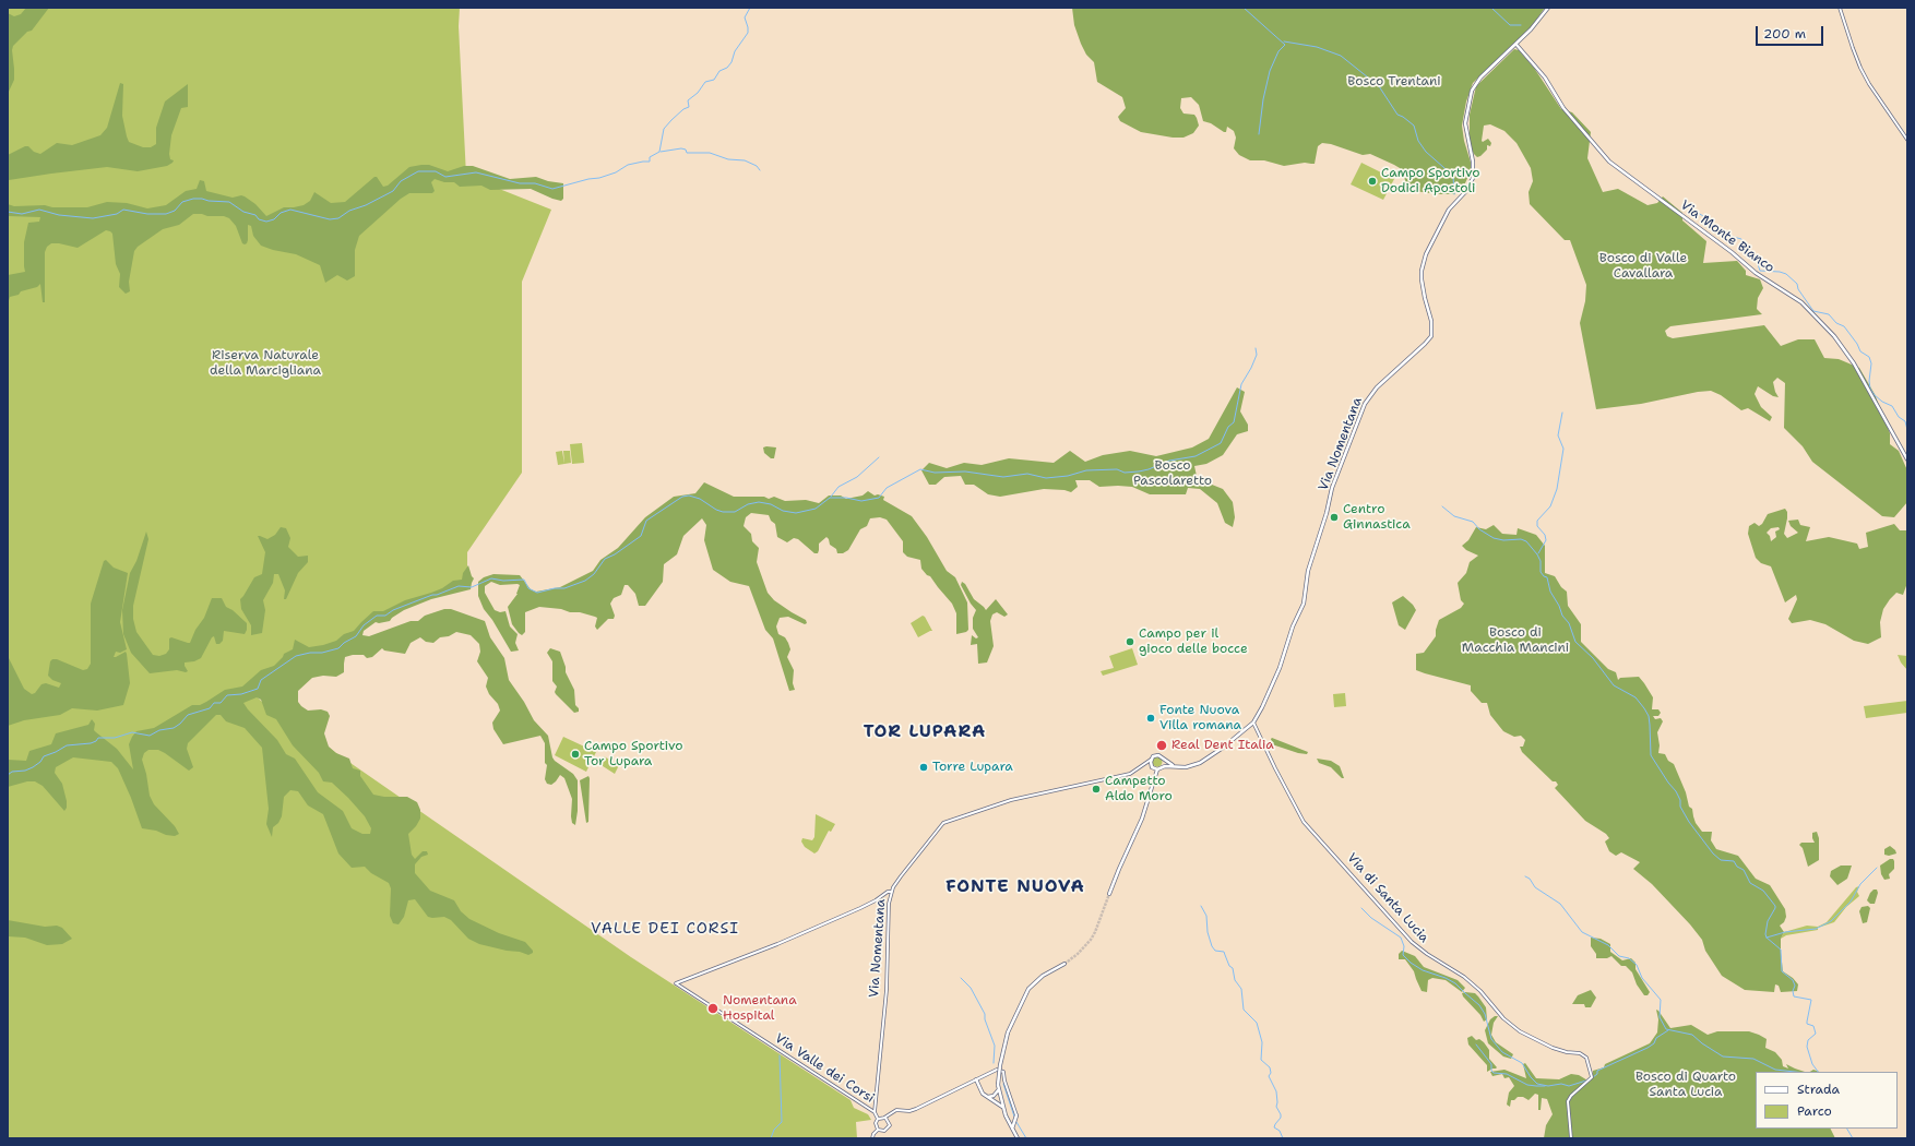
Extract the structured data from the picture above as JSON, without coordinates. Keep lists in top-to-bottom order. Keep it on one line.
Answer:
{"streets":{"main road":["Via Monte Bianco","Via Nomentana"],"street":["Via di Santa Lucia","Via Valle dei Corsi"]},"crossings":[["Via Monte Bianco","Via Nomentana"],["Via Nomentana","Via di Santa Lucia"],["Via Nomentana","Via Valle dei Corsi"]],"districts":["TOR LUPARA","FONTE NUOVA","VALLE DEI CORSI"],"parks":["Bosco Trentani","Bosco di Valle Cavallara","Riserva Naturale della Marcigliana","Bosco Pascolaretto","Bosco di Macchia Mancini","Bosco di Quarto Santa Lucia"],"places":["Campo Sportivo Dodici Apostoli","Centro Ginnastica","Campo per il gioco delle bocce","Fonte Nuova Villa romana","Real Dent Italia","Campo Sportivo Tor Lupara","Torre Lupara","Campetto Aldo Moro","Nomentana Hospital"],"legend":["Strada","Parco"],"scale_bar":"200 m"}
